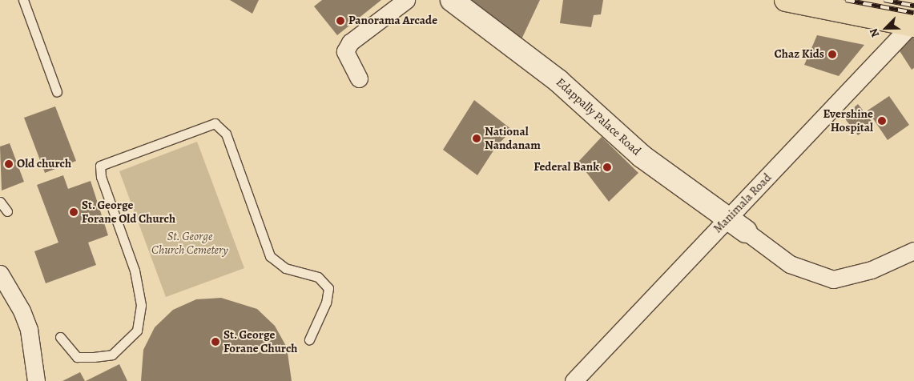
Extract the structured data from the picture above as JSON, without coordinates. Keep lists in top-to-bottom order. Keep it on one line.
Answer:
{"streets":{"street":["Edappally Palace Road","Manimala Road"]},"crossings":[["Edappally Palace Road","Manimala Road"]],"parks":["St. George Church Cemetery"],"places":["Panorama Arcade","Chaz Kids","Evershine Hospital","National Nandanam","Old church","Federal Bank","St. George Forane Old Church","St. George Forane Church"],"north":"bottom left"}
